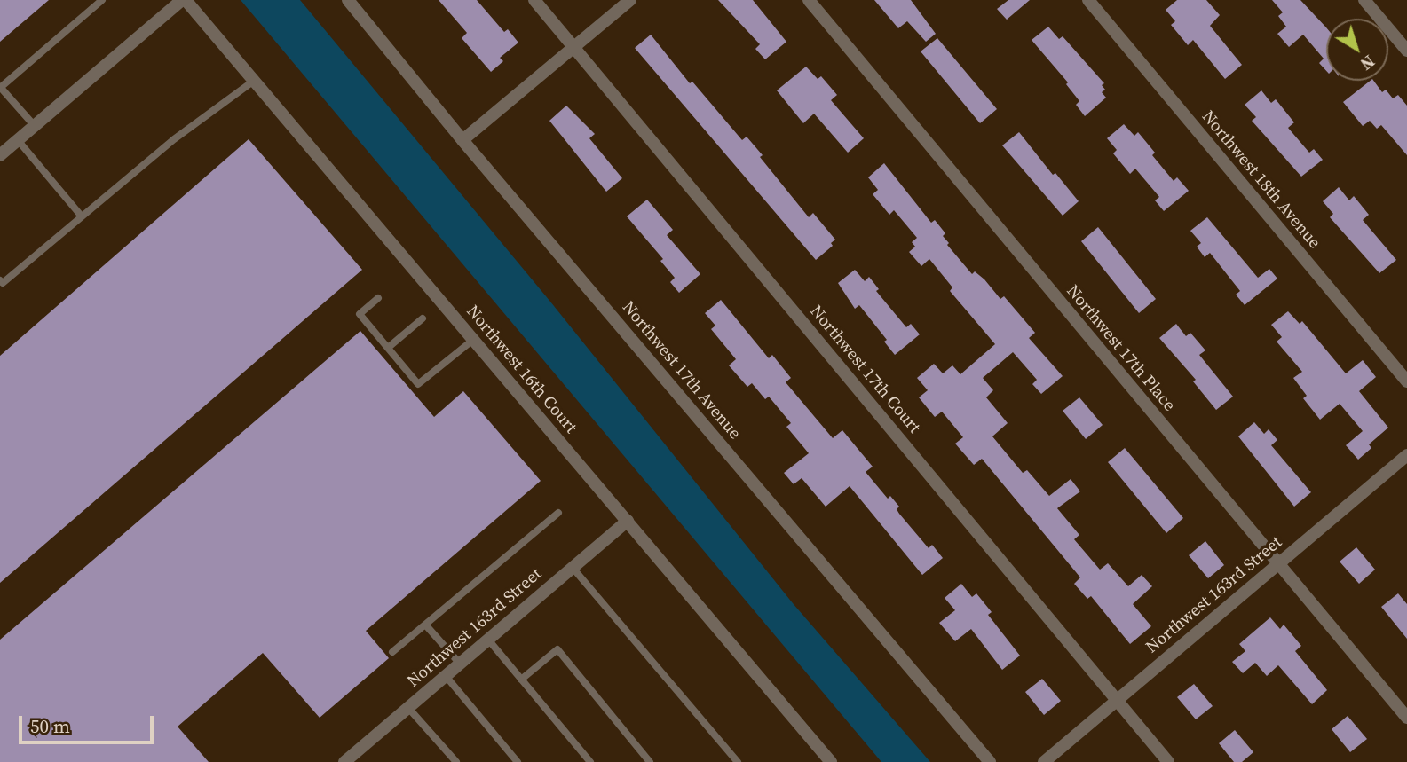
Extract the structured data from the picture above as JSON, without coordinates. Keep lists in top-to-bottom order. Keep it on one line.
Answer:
{"streets":{"street":["Northwest 18th Avenue","Northwest 17th Place","Northwest 16th Court","Northwest 17th Court","Northwest 17th Avenue","Northwest 163rd Street"]},"crossings":[["Northwest 17th Place","Northwest 163rd Street"],["Northwest 16th Court","Northwest 163rd Street"],["Northwest 17th Court","Northwest 163rd Street"]],"scale_bar":"50 m","north":"bottom right"}
